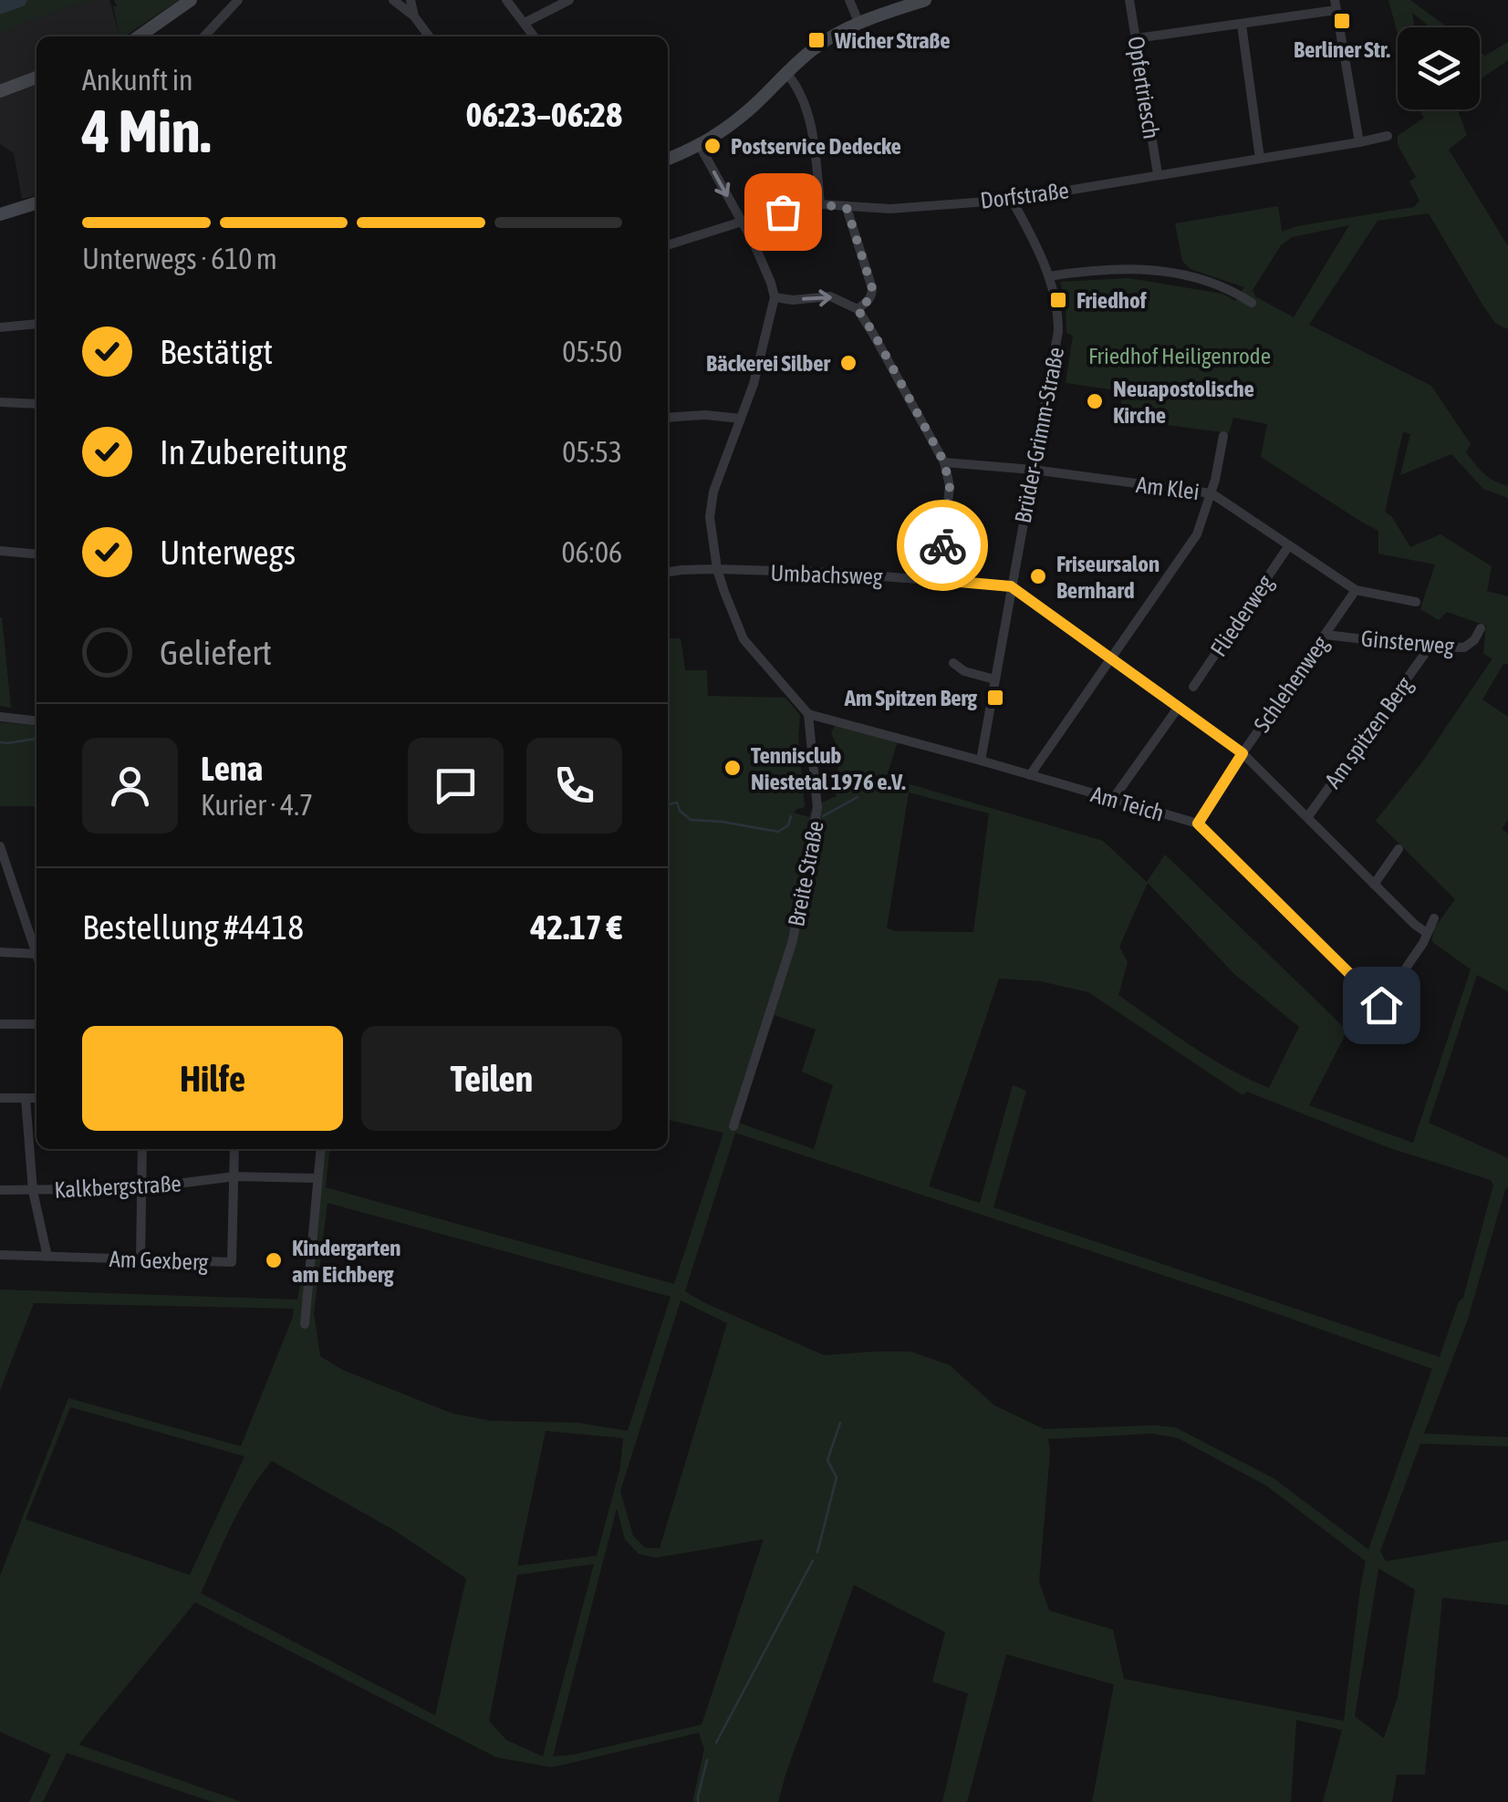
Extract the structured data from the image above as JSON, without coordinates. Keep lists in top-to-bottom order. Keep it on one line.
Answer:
{"streets":{"street":["Opfertriesch","Dorfstraße","Brüder-Grimm-Straße","Am Klei","Umbachsweg","Fliederweg","Ginsterweg","Schlehenweg","Am spitzen Berg","Am Teich","Breite Straße","Kalkbergstraße","Am Gexberg"]},"crossings":[["Opfertriesch","Dorfstraße"],["Dorfstraße","Brüder-Grimm-Straße"],["Brüder-Grimm-Straße","Am Klei"],["Brüder-Grimm-Straße","Umbachsweg"],["Brüder-Grimm-Straße","Am Teich"],["Am Klei","Fliederweg"],["Am Klei","Schlehenweg"],["Ginsterweg","Schlehenweg"],["Ginsterweg","Am spitzen Berg"],["Schlehenweg","Am Teich"],["Am Teich","Breite Straße"],["Kalkbergstraße","Am Gexberg"]],"parks":["Friedhof Heiligenrode"],"places":{"transit":["Berliner Str.","Wicher Straße","Friedhof","Am Spitzen Berg"],"other":["Postservice Dedecke","Bäckerei Silber","Neuapostolische Kirche","Friseursalon Bernhard","Tennisclub Niestetal 1976 e.V.","Kindergarten am Eichberg"]},"page":{"heading":["4 Min.","Ankunft in","06:23–06:28"],"panel":["Lena","Kurier · 4.7","Bestellung #4418","42.17 €"],"bar":"Unterwegs · 610 m","list":[["Bestätigt","05:50"],["In Zubereitung","05:53"],["Unterwegs","06:06"],"Geliefert"],"buttons":["Hilfe","Teilen"]}}
